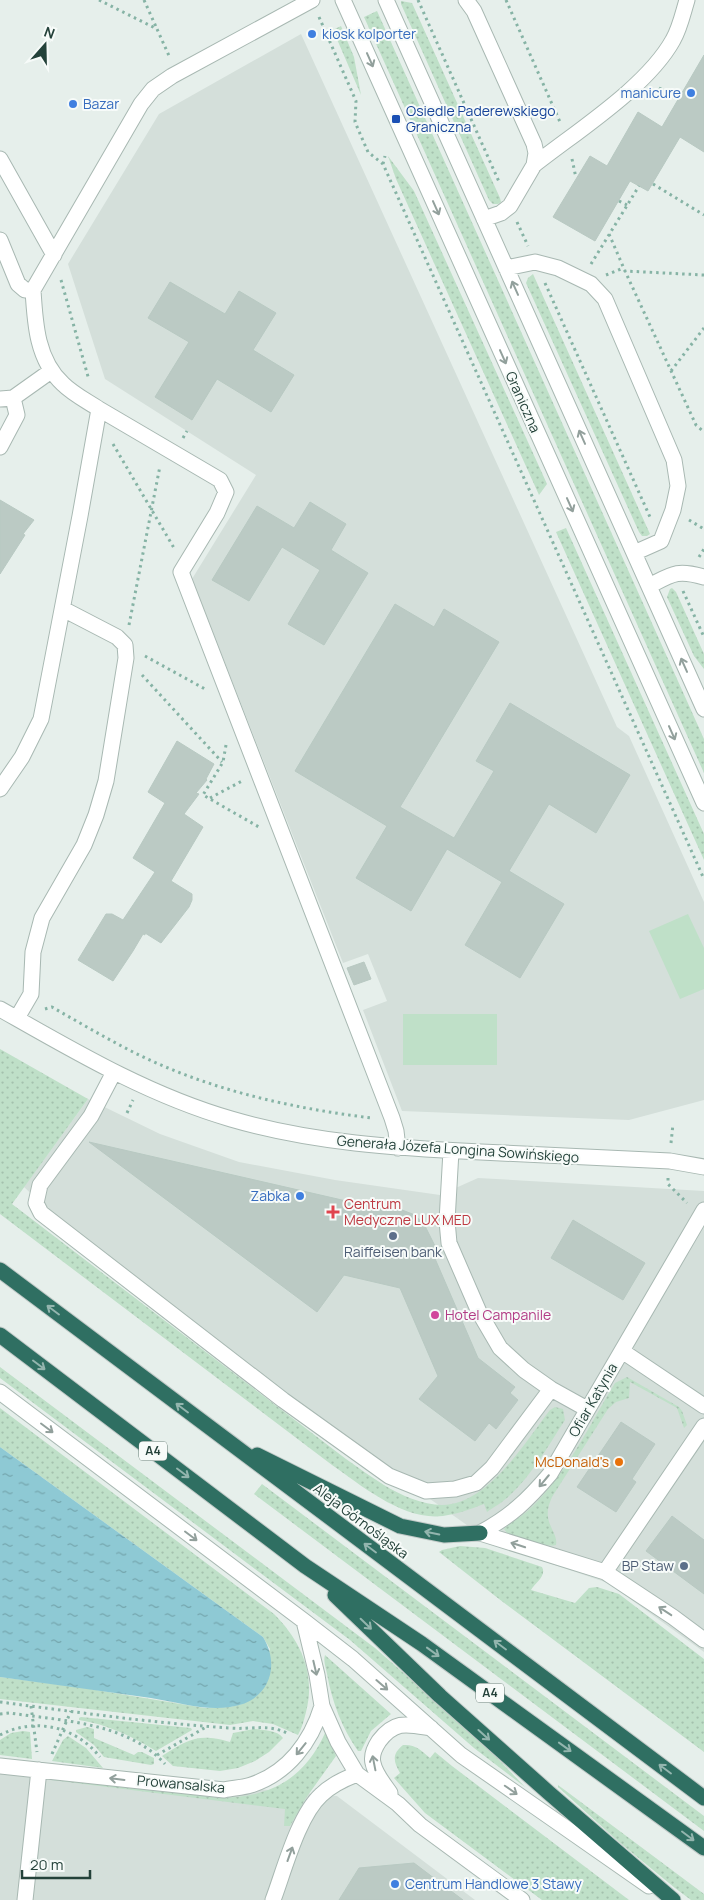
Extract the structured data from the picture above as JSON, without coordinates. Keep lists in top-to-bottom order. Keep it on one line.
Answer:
{"streets":{"highway":["A4","Aleja Górnośląska"],"street":["Graniczna","Generała Józefa Longina Sowińskiego","Ofiar Katynia","Prowansalska"]},"one_way":["Prowansalska"],"places":{"other":["kiosk kolporter","manicure","Bazar","Zabka","Raiffeisen bank","Hotel Campanile","McDonald's","BP Staw","Centrum Handlowe 3 Stawy"],"transit":["Osiedle Paderewskiego Graniczna"],"health":["Centrum Medyczne LUX MED"]},"scale_bar":"20 m","north":"top"}
